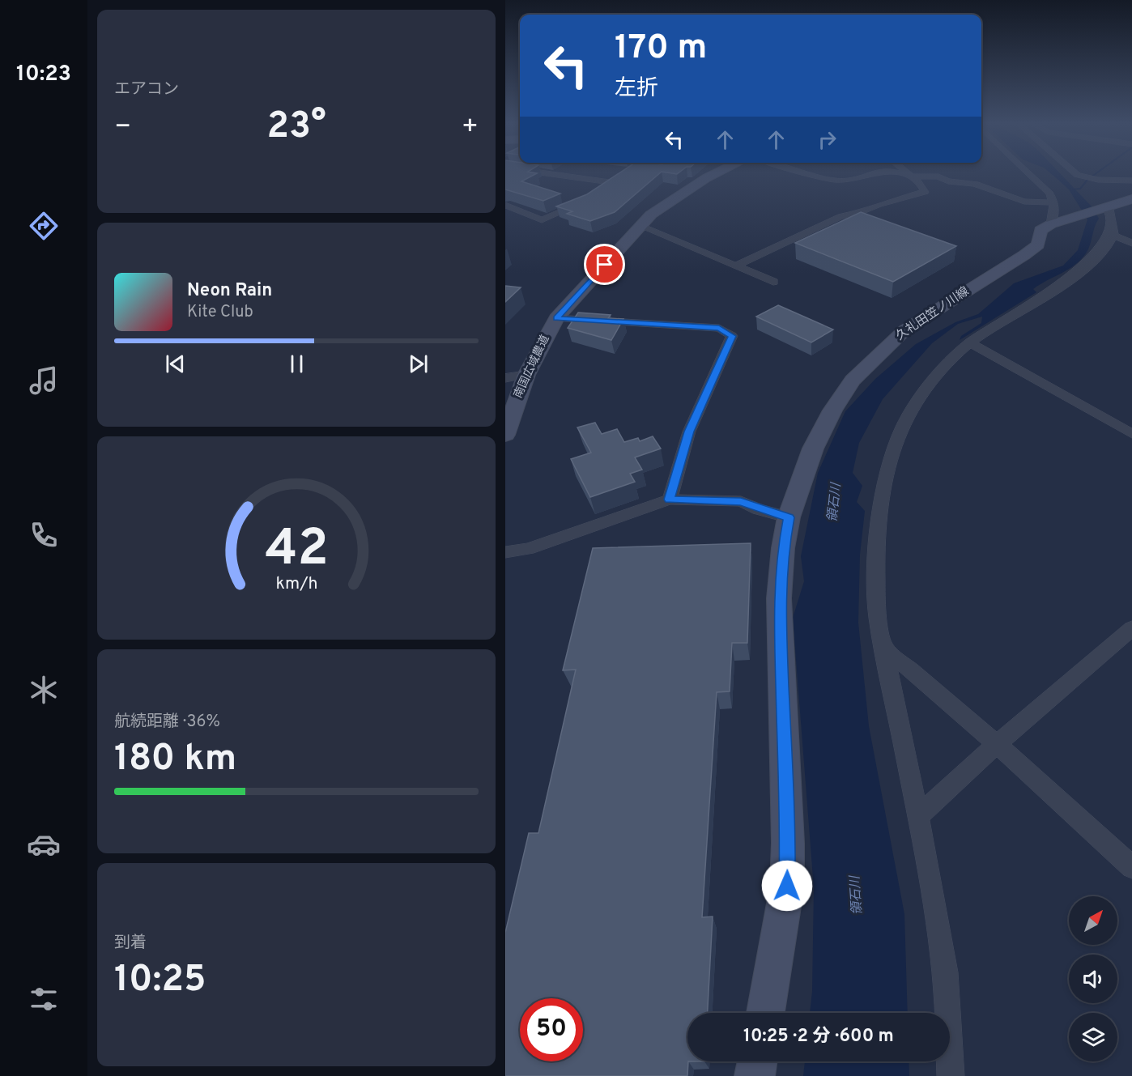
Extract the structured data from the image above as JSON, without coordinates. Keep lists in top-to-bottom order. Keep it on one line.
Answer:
{"streets":{"main road":["久礼田笠ノ川線","南国広域農道"]},"water":["領石川"],"north":"top right","page":{"tabs":"10:23","tile":["エアコン",["航続距離 · 36%","180 km"],["到着","10:25"]],"turn":["170 m","左折"],"heat":["−","23°","+"],"song":["Neon Rain","Kite Club"],"limit":"50","trip":"10:25 · 2 分 · 600 m","gauge":["42","km/h"]}}
